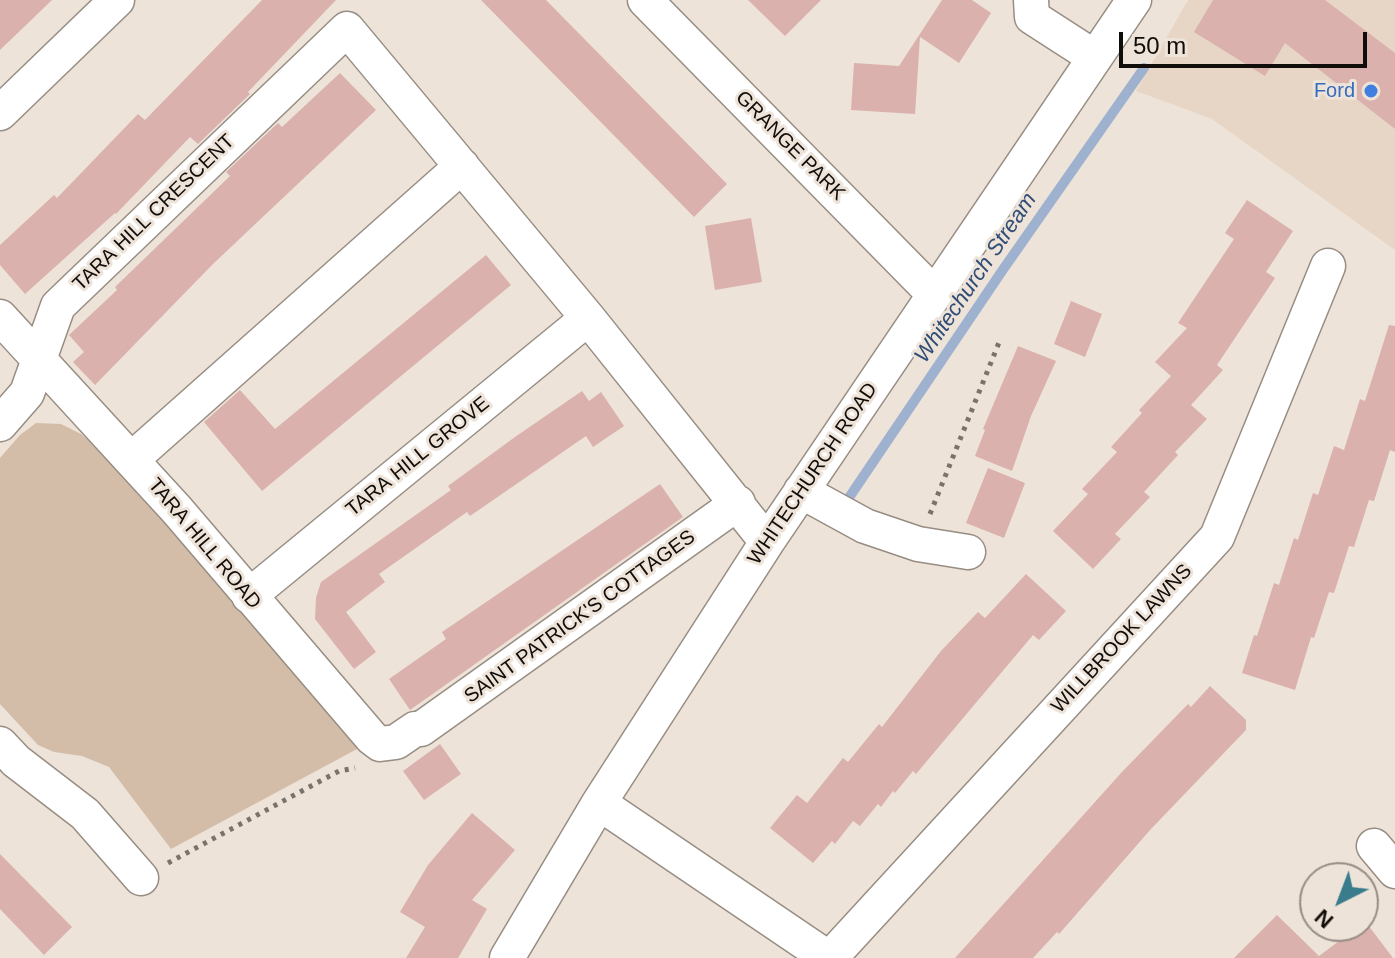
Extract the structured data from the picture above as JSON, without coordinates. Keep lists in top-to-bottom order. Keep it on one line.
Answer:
{"streets":{"street":["GRANGE PARK","TARA HILL CRESCENT","TARA HILL GROVE","WHITECHURCH ROAD","TARA HILL ROAD","SAINT PATRICK'S COTTAGES","WILLBROOK LAWNS"]},"crossings":[["GRANGE PARK","WHITECHURCH ROAD"],["TARA HILL CRESCENT","TARA HILL ROAD"],["TARA HILL GROVE","TARA HILL ROAD"],["WHITECHURCH ROAD","WILLBROOK LAWNS"],["TARA HILL ROAD","SAINT PATRICK'S COTTAGES"]],"water":["Whitechurch Stream"],"places":["Ford"],"scale_bar":"50 m","north":"bottom left"}
